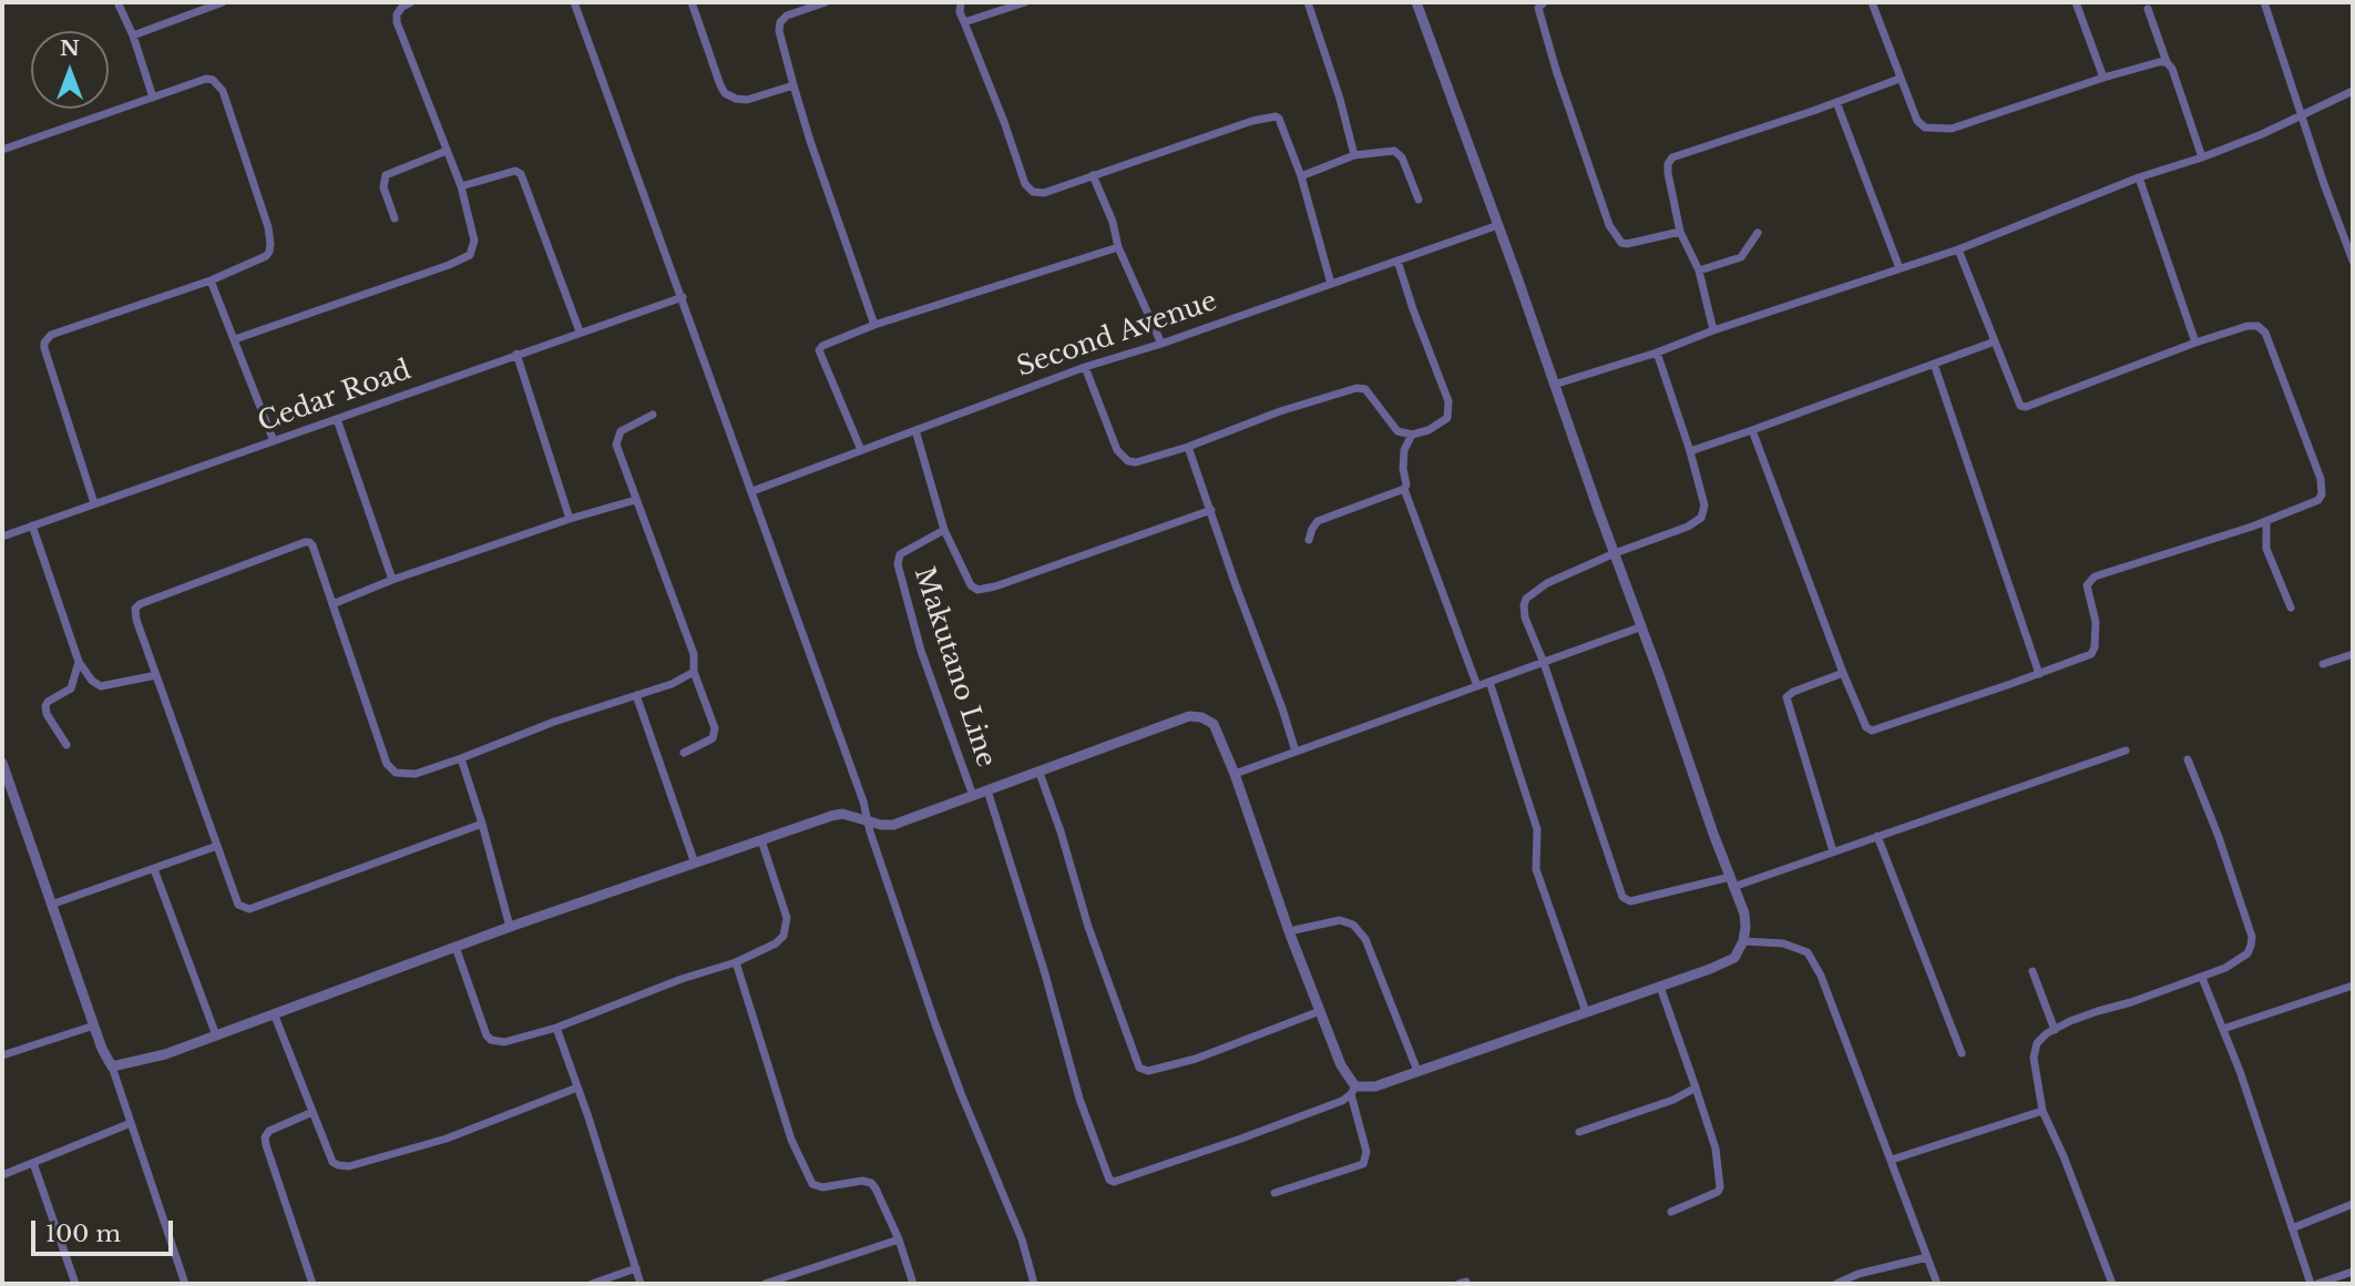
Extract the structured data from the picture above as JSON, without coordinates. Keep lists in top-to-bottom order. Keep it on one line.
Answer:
{"streets":{"street":["Second Avenue","Cedar Road","Makutano Line"]},"scale_bar":"100 m","north":"top"}
